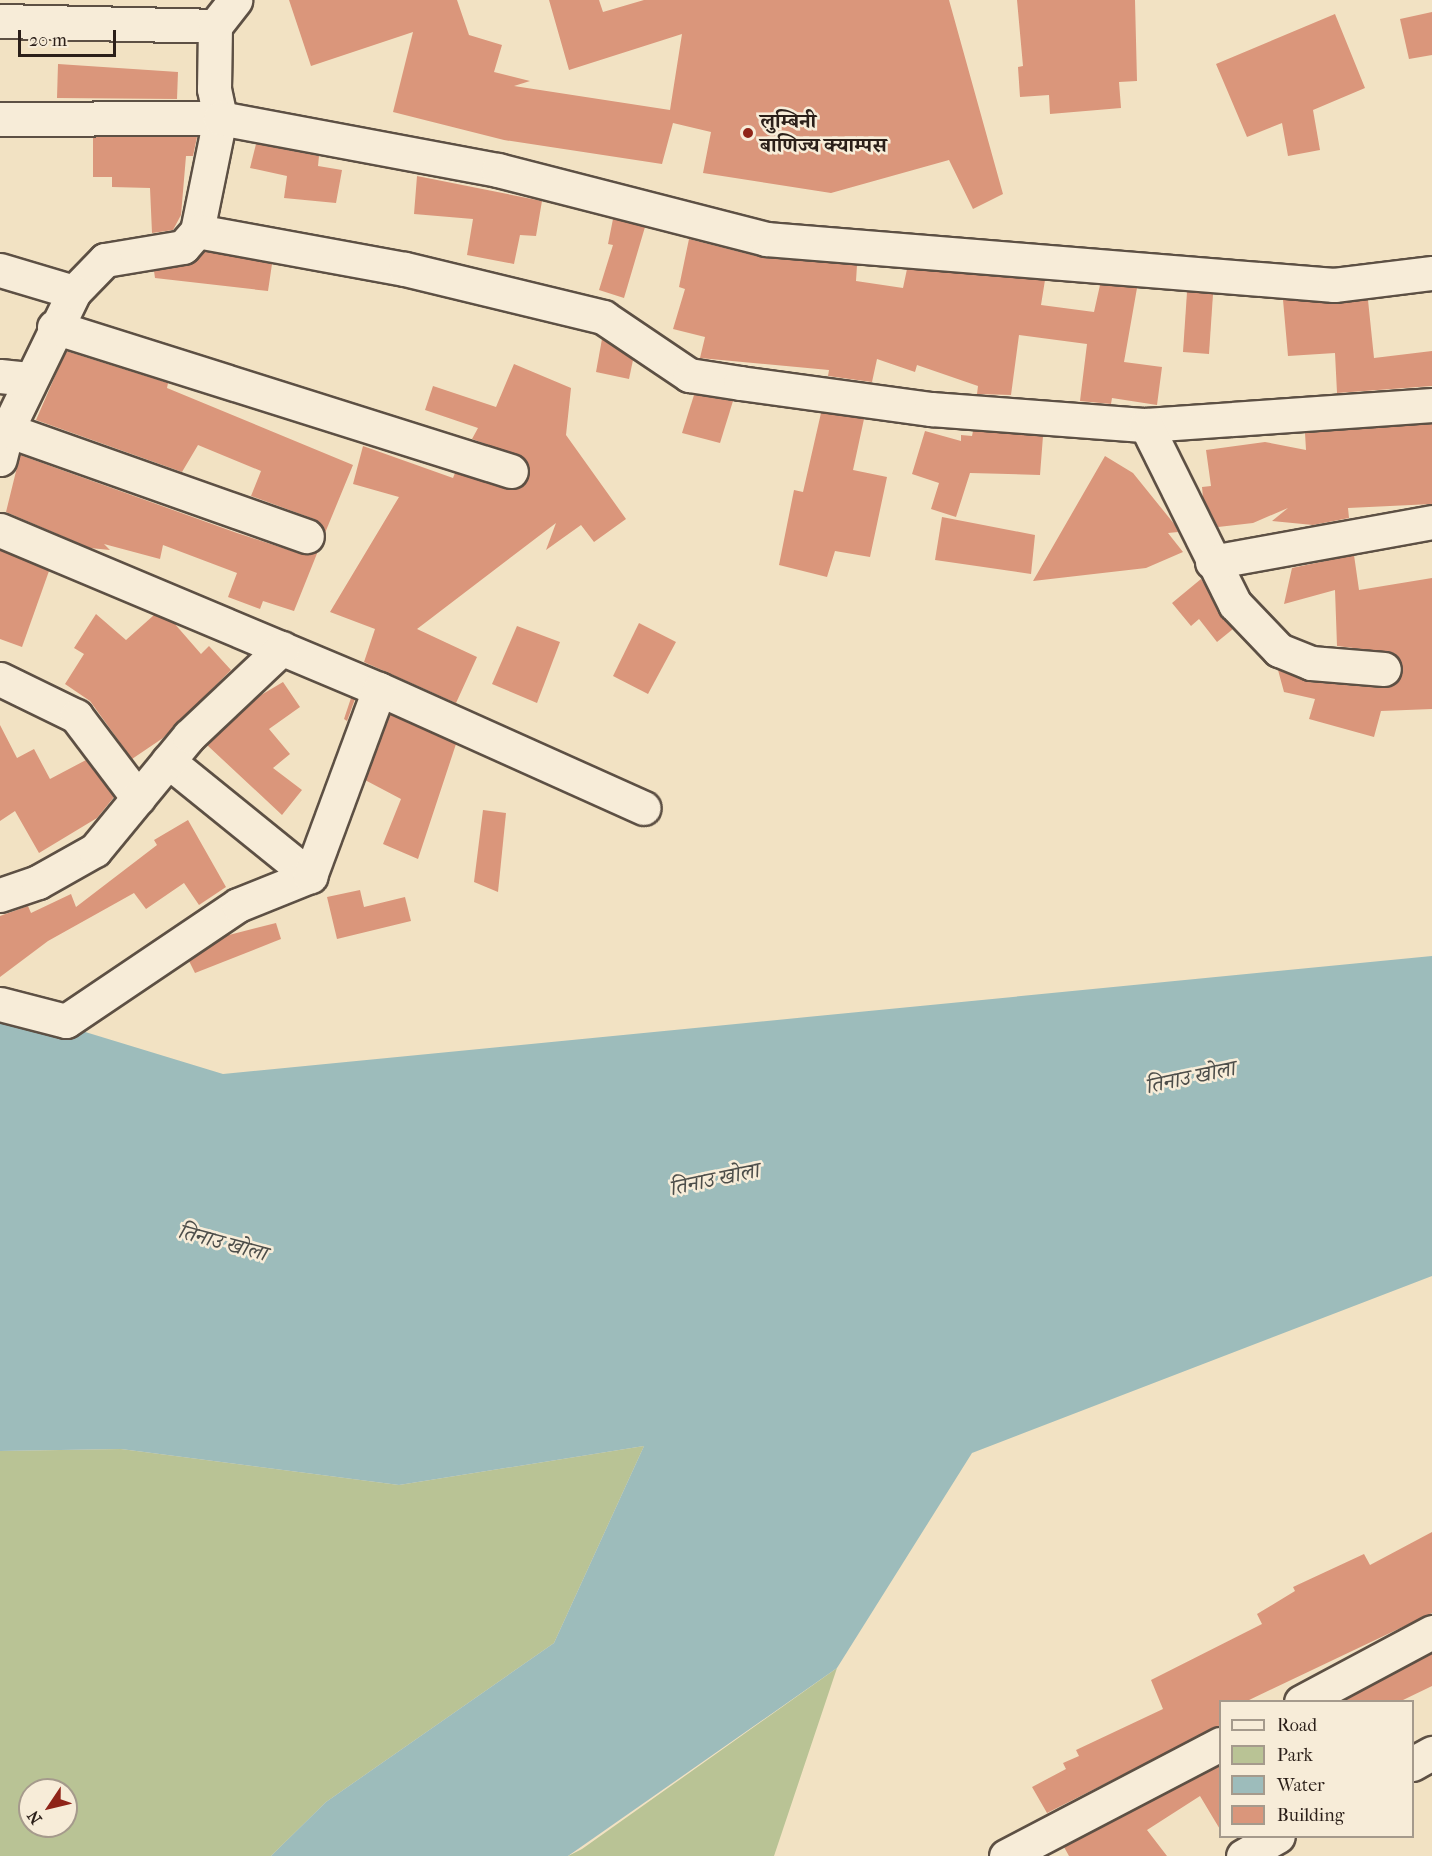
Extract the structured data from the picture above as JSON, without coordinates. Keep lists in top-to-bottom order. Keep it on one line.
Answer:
{"water":["तिनाउ खोला"],"places":["लुम्बिनी बाणिज्य क्याम्पस"],"legend":["Road","Park","Water","Building"],"scale_bar":"20 m","north":"bottom left"}
